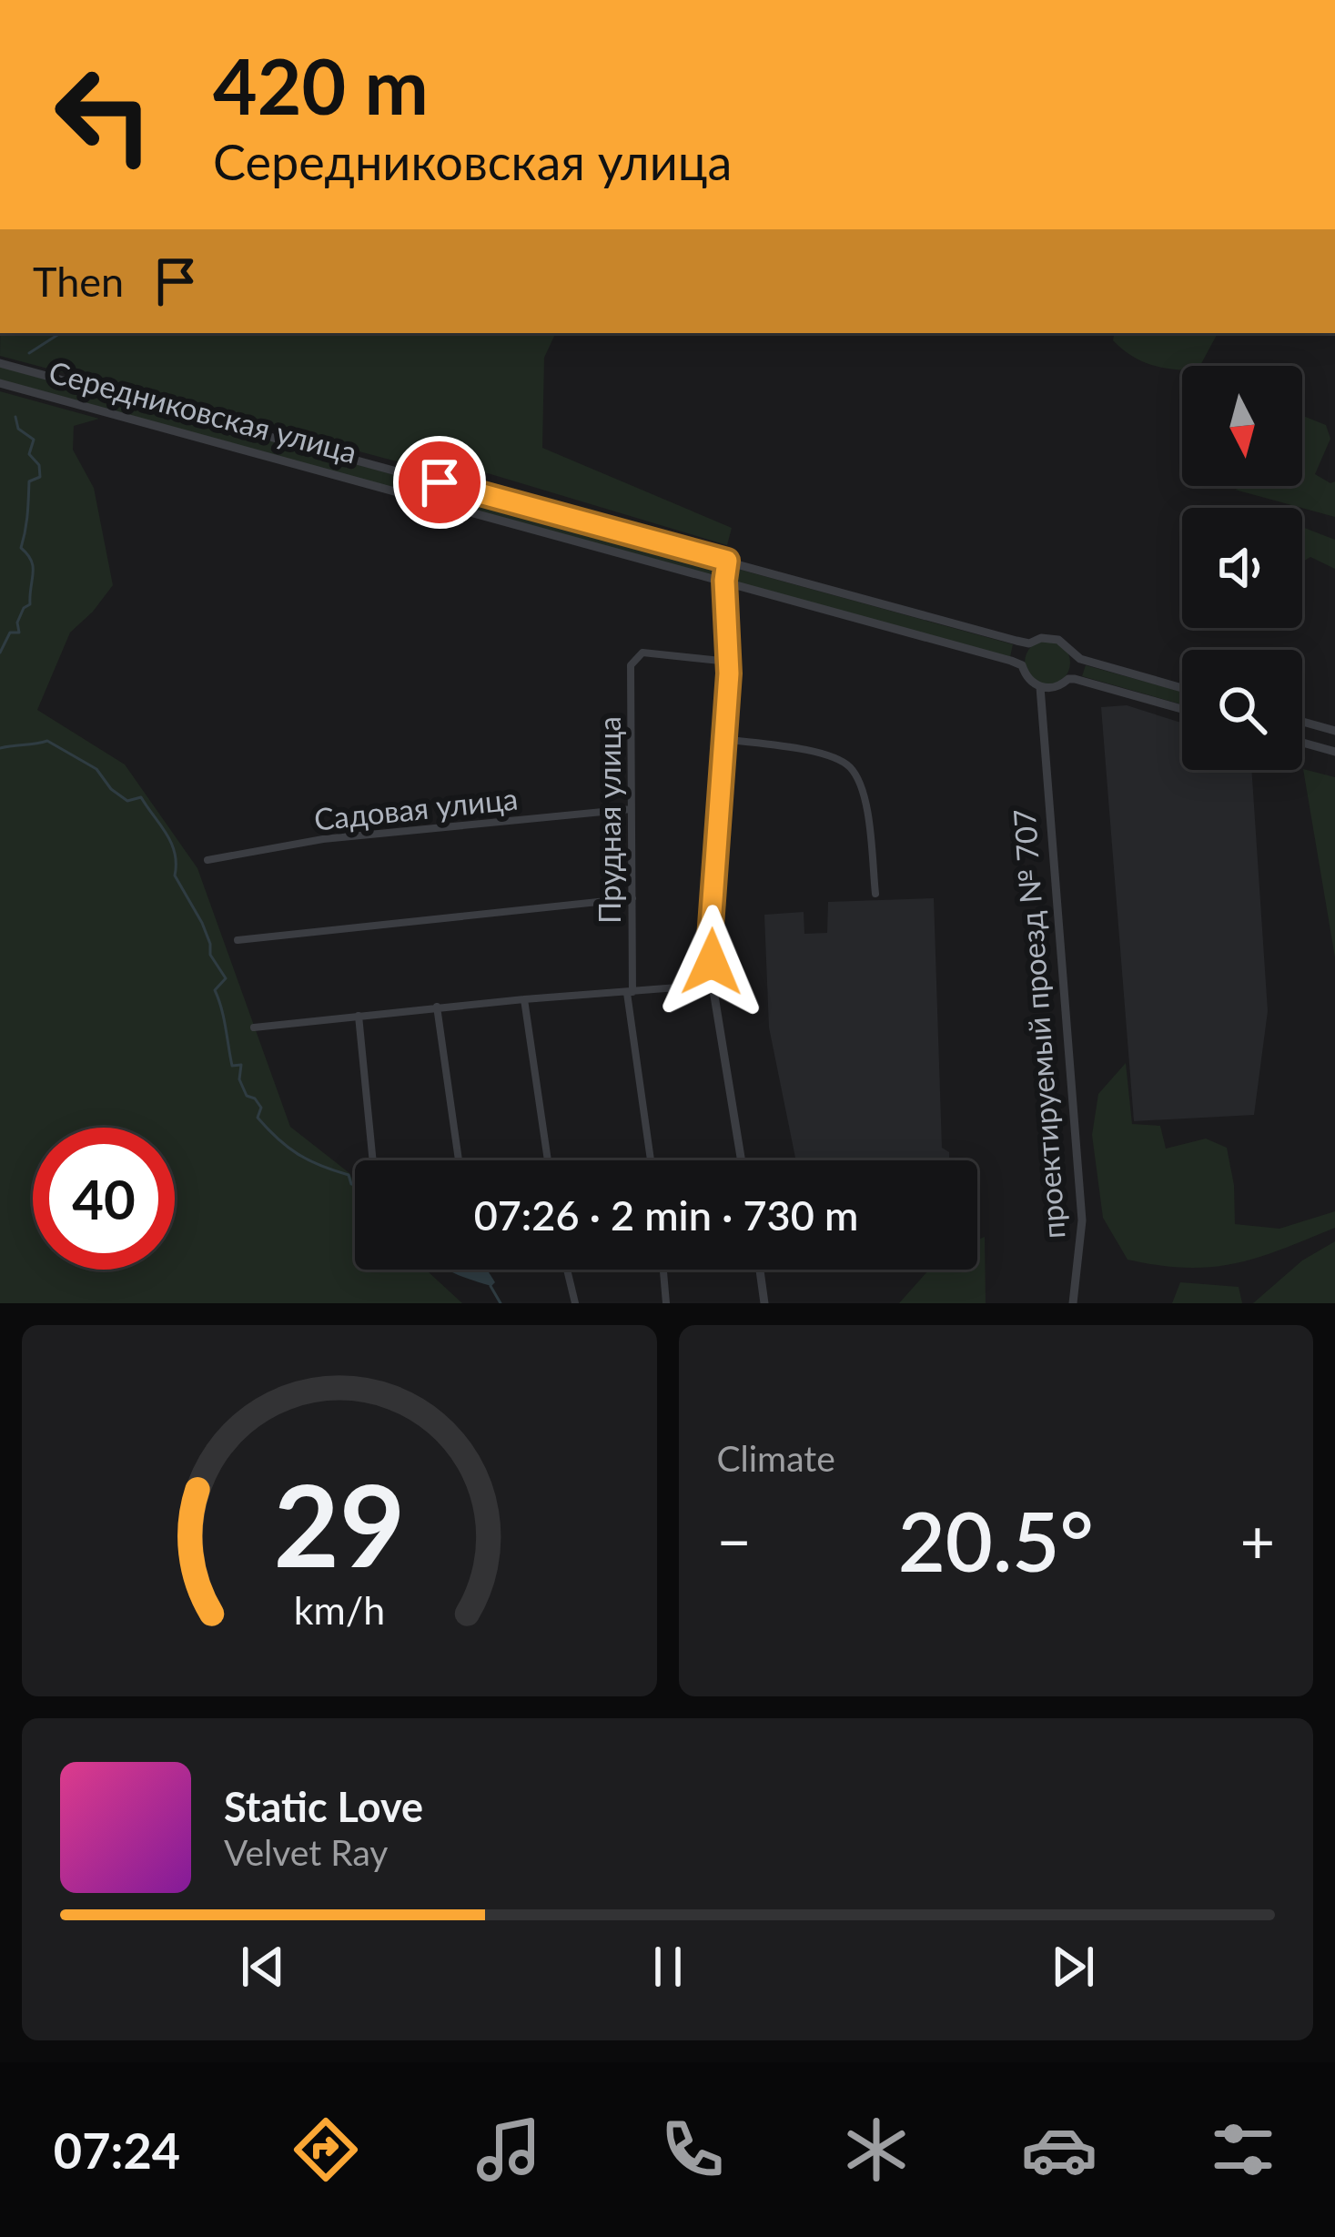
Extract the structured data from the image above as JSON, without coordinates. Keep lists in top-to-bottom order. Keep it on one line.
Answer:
{"streets":{"street":["Середниковская улица","Садовая улица","Прудная улица","проектируемый проезд № 707"]},"crossings":[["Середниковская улица","проектируемый проезд № 707"],["Садовая улица","Прудная улица"]],"north":"bottom","page":{"turn":["420 m","Середниковская улица"],"then":"Then","limit":"40","trip":"07:26 · 2 min · 730 m","tile":"Climate","heat":["−","20.5°","+"],"song":["Static Love","Velvet Ray"],"tabs":"07:24","gauge":["29","km/h"]}}
